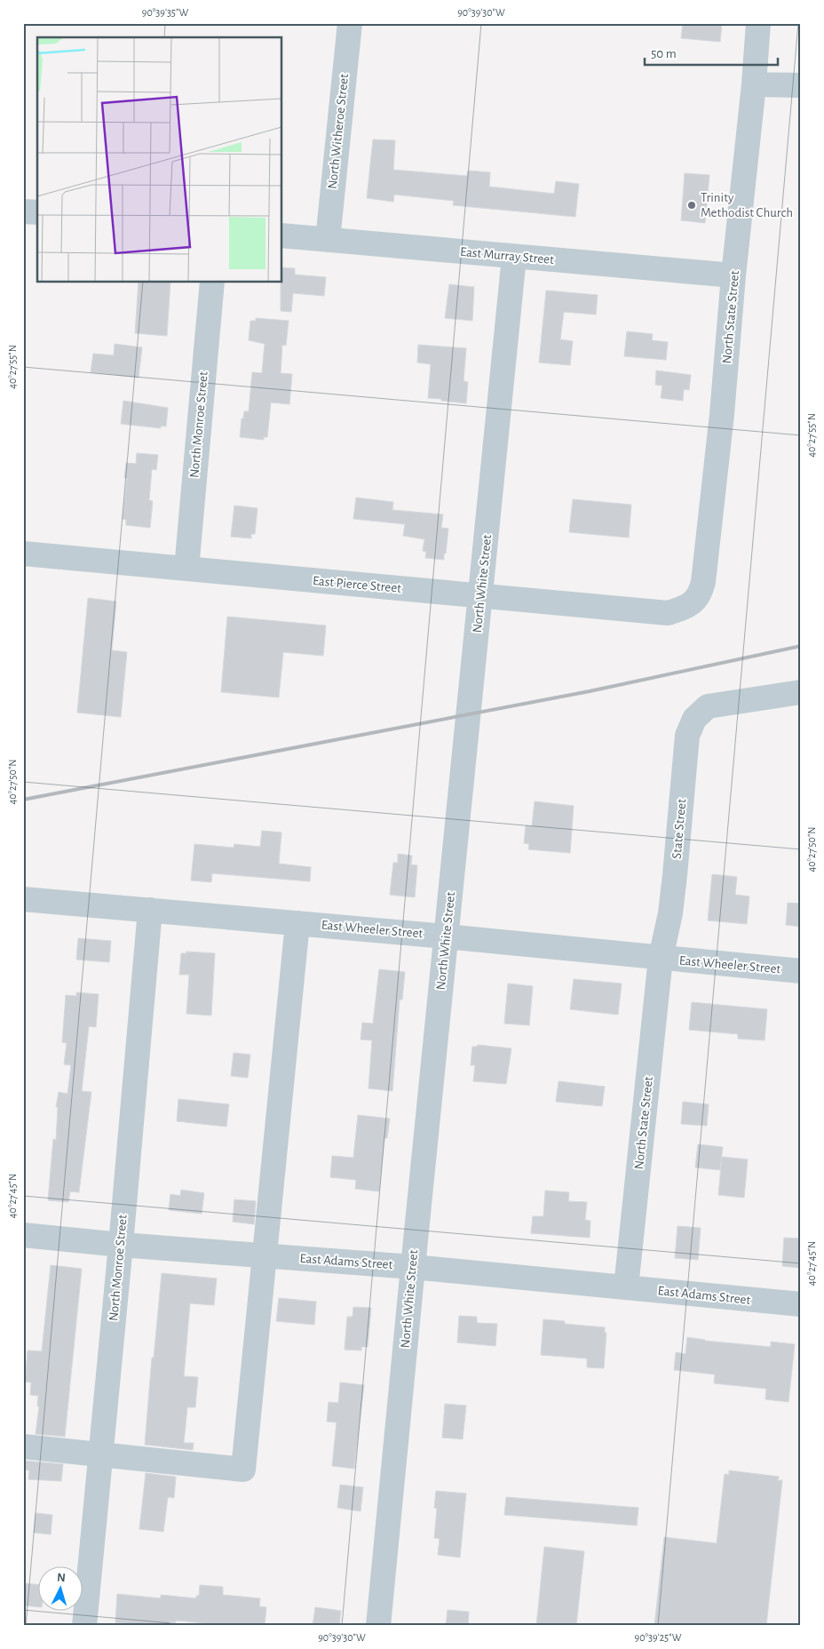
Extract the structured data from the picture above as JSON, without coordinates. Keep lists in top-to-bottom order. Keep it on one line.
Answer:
{"streets":{"street":["North Witheroe Street","East Murray Street","North State Street","North Monroe Street","North White Street","East Pierce Street","State Street","East Wheeler Street","East Adams Street"]},"crossings":[["North Witheroe Street","East Murray Street"],["East Murray Street","North State Street"],["East Murray Street","North White Street"],["North State Street","East Pierce Street"],["North State Street","State Street"],["North State Street","East Wheeler Street"],["North State Street","East Adams Street"],["North Monroe Street","East Pierce Street"],["North Monroe Street","East Wheeler Street"],["North Monroe Street","East Adams Street"],["North White Street","East Pierce Street"],["North White Street","East Wheeler Street"],["North White Street","East Adams Street"],["State Street","East Wheeler Street"]],"places":["Trinity Methodist Church"],"scale_bar":"50 m","north":"top","coordinates":["90°39'35\"W","90°39'30\"W","40°27'55\"N","40°27'50\"N","40°27'45\"N","90°39'25\"W"]}
